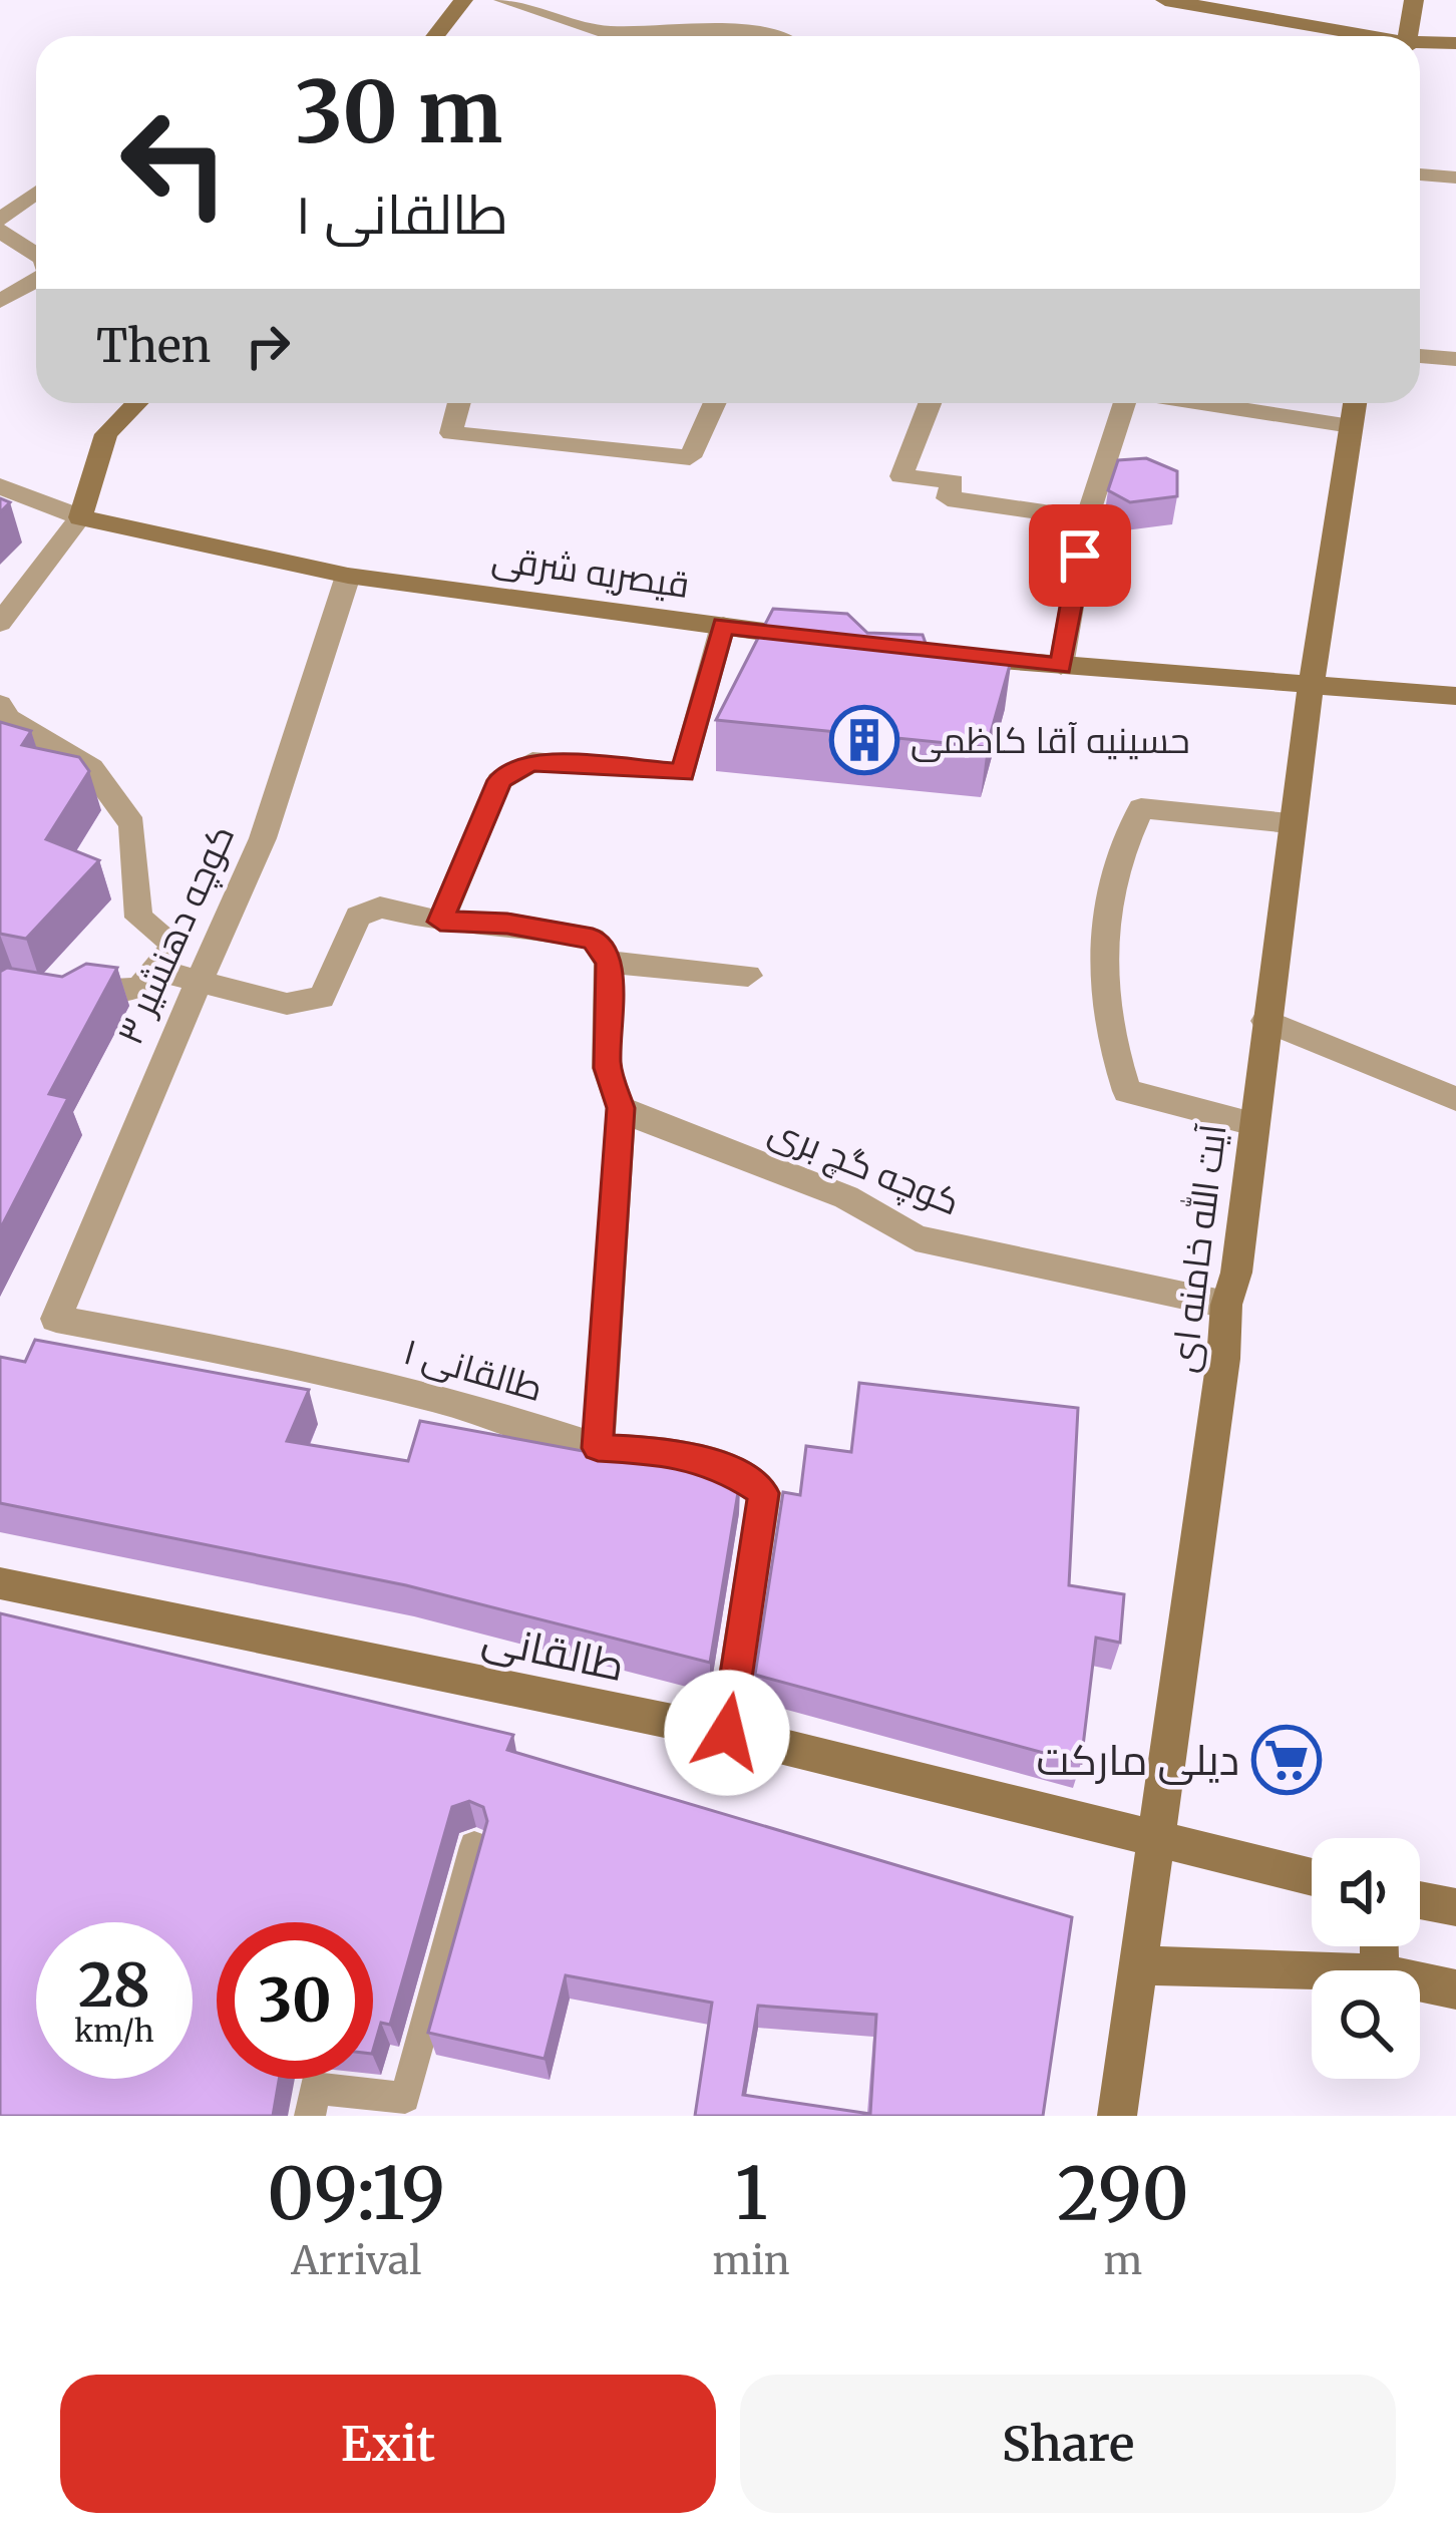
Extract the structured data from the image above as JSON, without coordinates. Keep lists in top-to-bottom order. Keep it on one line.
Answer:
{"streets":{"main road":["قیصریه شرقی","آیت الله خامنه ای","طالقانی"],"street":["کوچه دهنشیر ۳","کوچه گچ بری","طالقانی ۱"]},"crossings":[["قیصریه شرقی","کوچه دهنشیر ۳"],["کوچه دهنشیر ۳","طالقانی ۱"],["کوچه گچ بری","آیت الله خامنه ای"],["آیت الله خامنه ای","طالقانی"],["طالقانی ۱","طالقانی"]],"places":{"building":["حسینیه آقا کاظمی"],"supermarket":["دیلی مارکت"]},"page":{"turn":["30 m","طالقانی ۱"],"then":"Then","speed":"28 km/h","limit":"30","eta":["09:19","Arrival","1","min","290","m"],"buttons":["Exit","Share"]}}
